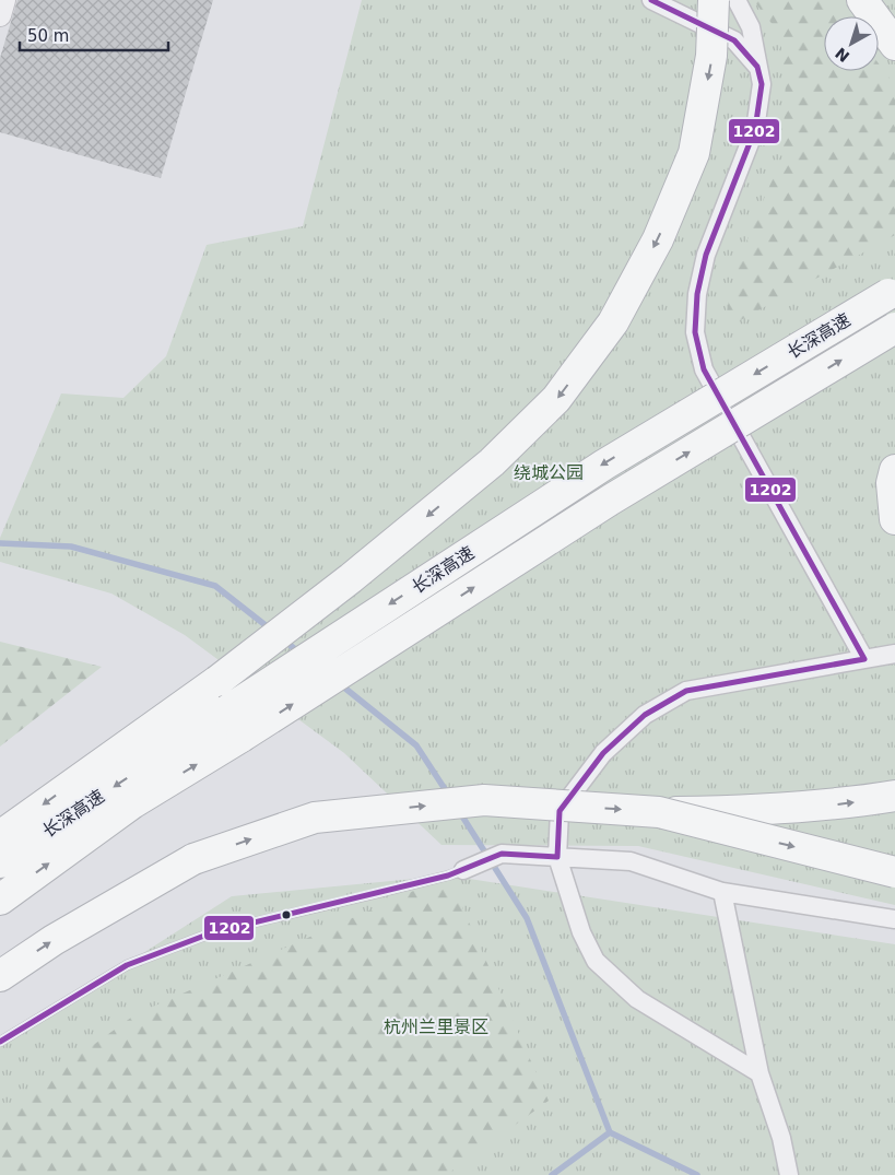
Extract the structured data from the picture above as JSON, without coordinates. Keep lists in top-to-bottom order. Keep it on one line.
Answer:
{"streets":{"highway":["长深高速"]},"parks":["绕城公园","杭州兰里景区"],"lines":["transit line 1202"],"scale_bar":"50 m","north":"bottom left"}
